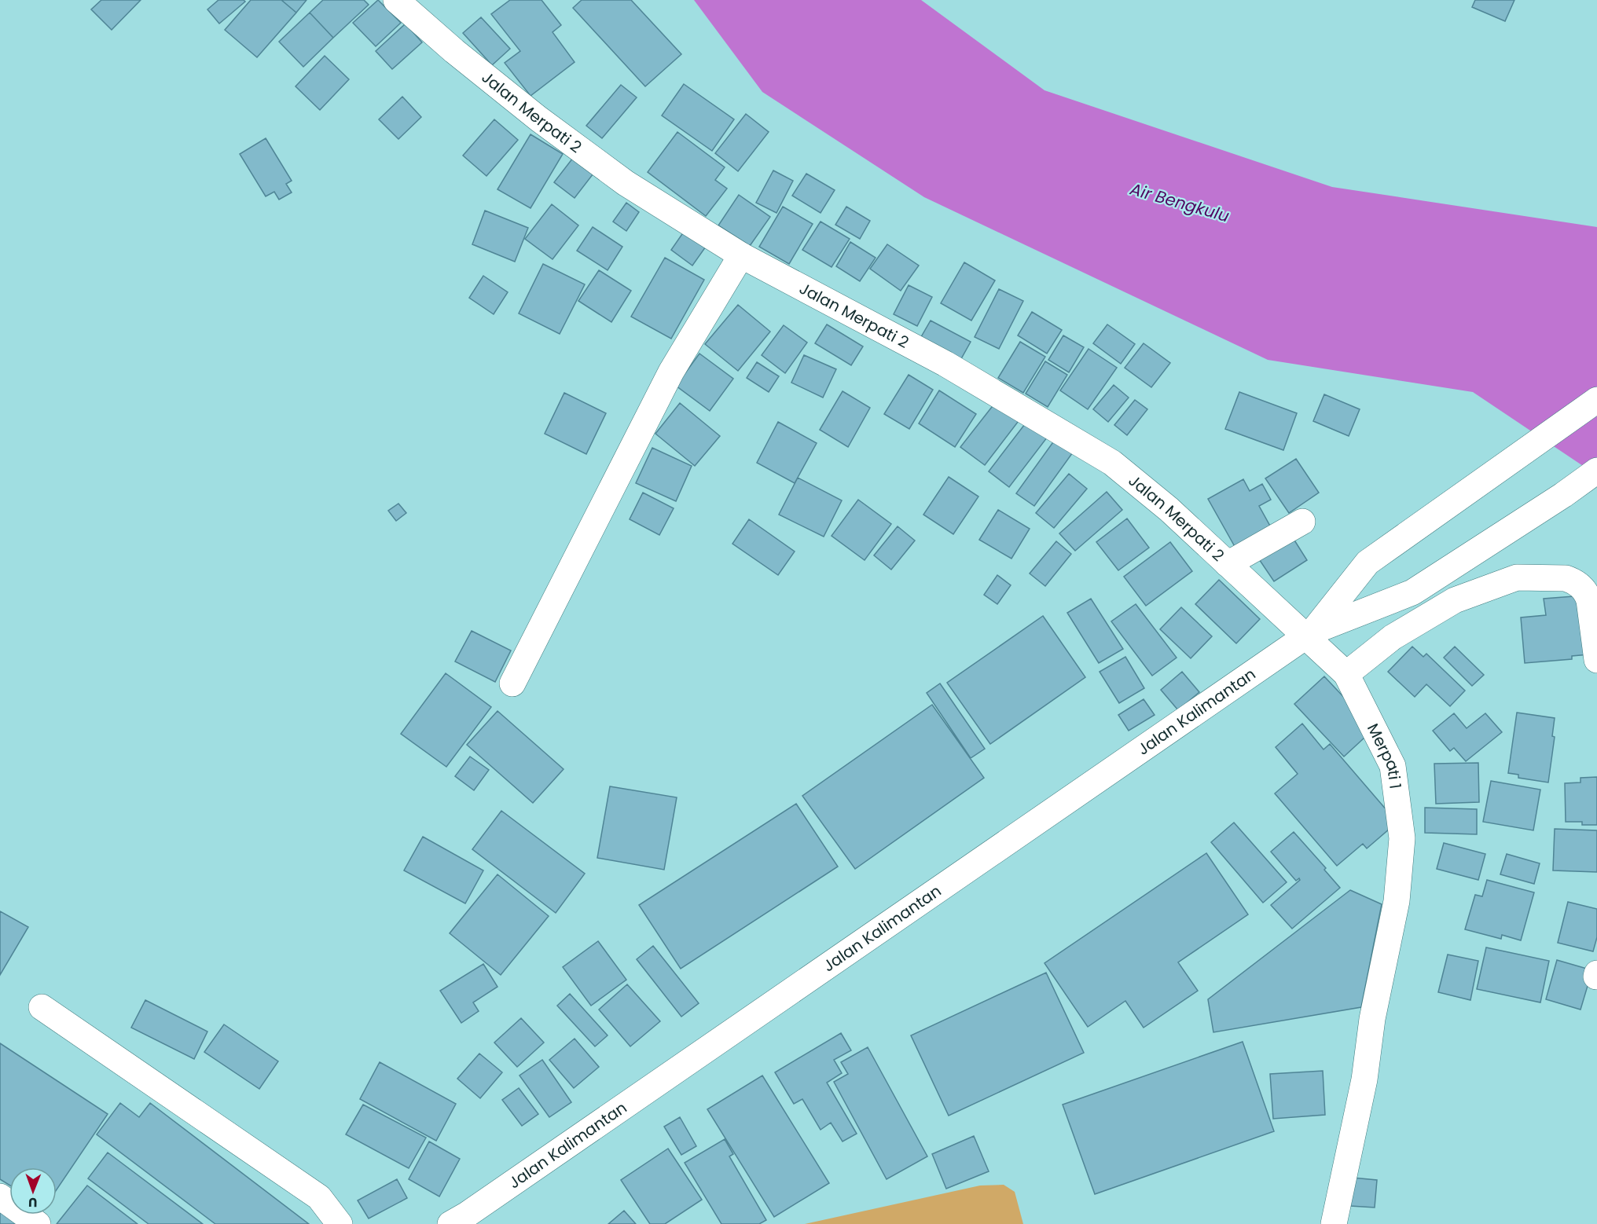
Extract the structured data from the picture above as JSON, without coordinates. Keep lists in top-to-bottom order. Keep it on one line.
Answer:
{"streets":{"street":["Jalan Merpati 2","Jalan Kalimantan","Merpati 1"]},"crossings":[["Jalan Merpati 2","Jalan Kalimantan"],["Jalan Merpati 2","Merpati 1"],["Jalan Kalimantan","Merpati 1"]],"water":["Air Bengkulu"],"north":"bottom"}
